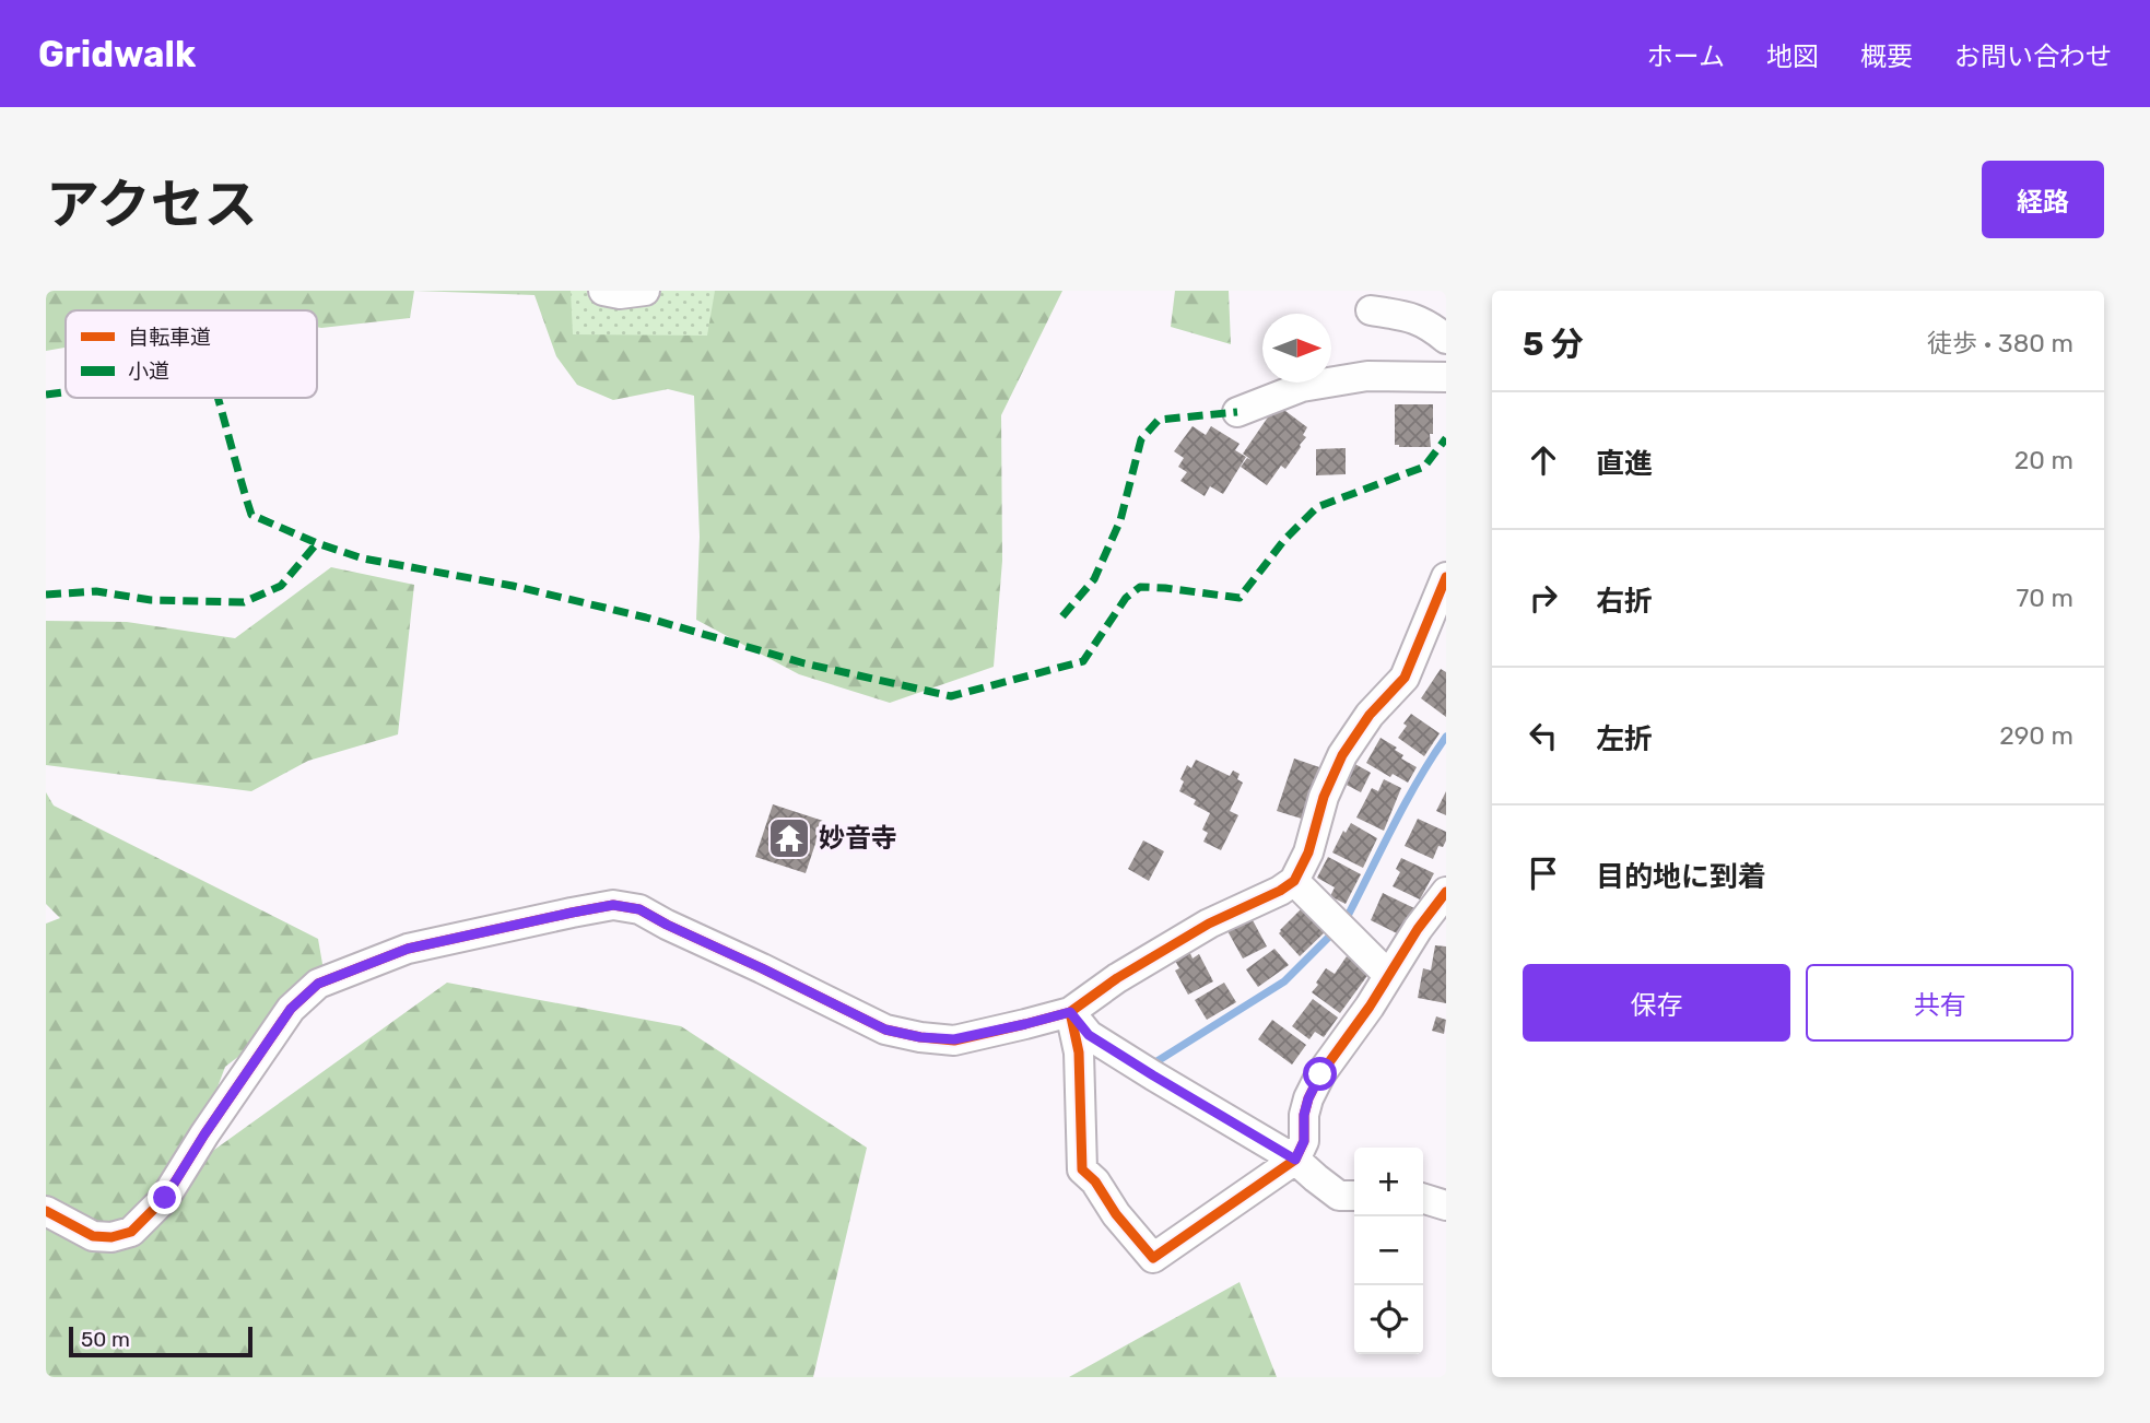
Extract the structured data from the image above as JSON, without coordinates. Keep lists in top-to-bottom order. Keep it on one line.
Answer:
{"places":{"temple":["妙音寺"]},"legend":["自転車道","小道"],"scale_bar":"50 m","north":"right","page":{"header":"Gridwalk","nav":["ホーム","地図","概要","お問い合わせ"],"title":"アクセス","buttons":["経路",["保存","共有"]],"heading":["5 分","徒歩 · 380 m"],"list":[["直進","20 m"],["右折","70 m"],["左折","290 m"],"目的地に到着"],"map_buttons":["+","−"],"scale":"50 m"}}
